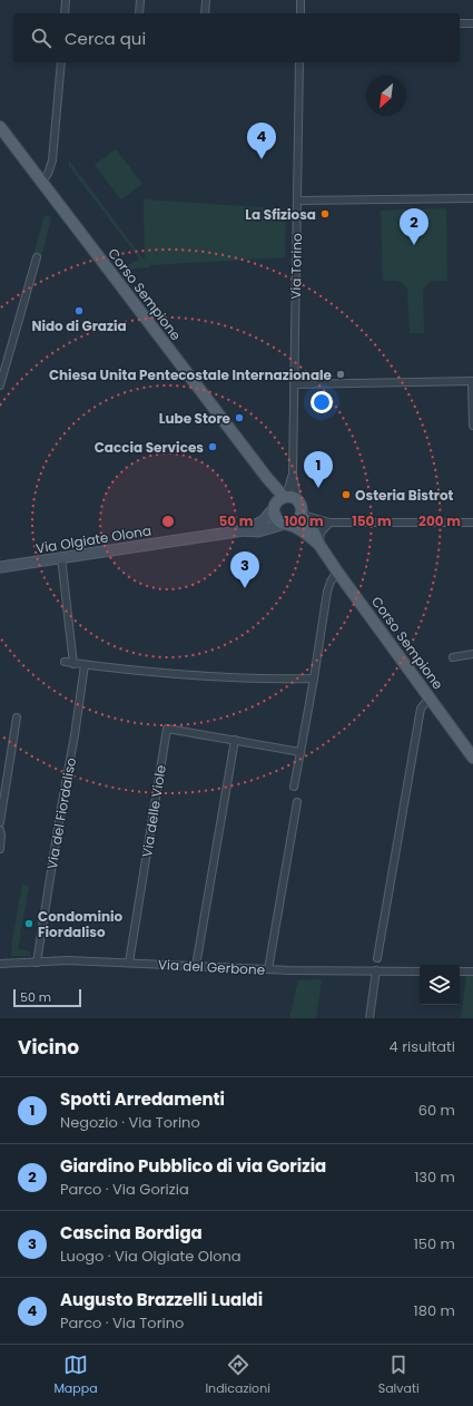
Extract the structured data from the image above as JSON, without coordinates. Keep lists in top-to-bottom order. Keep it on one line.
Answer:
{"streets":{"main road":["Corso Sempione"],"street":["Via Torino","Via Olgiate Olona","Via delle Viole","Via del Fiordaliso","Via del Gerbone"]},"crossings":[["Via Torino","Corso Sempione"],["Via Torino","Via Olgiate Olona"],["Corso Sempione","Via Olgiate Olona"],["Via delle Viole","Via del Gerbone"],["Via del Fiordaliso","Via del Gerbone"]],"places":["La Sfiziosa","Nido di Grazia","Chiesa Unita Pentecostale Internazionale","Lube Store","Caccia Services","Osteria Bistrot","Condominio Fiordaliso"],"scale_bar":"50 m","north":"bottom left","page":{"search":"Cerca qui","pins":["4","2","1","3"],"scale":"50 m","heading":["Vicino","4 risultati"],"list":[{"mark":"1","name":"Spotti Arredamenti","note":"Negozio · Via Torino","value":"60 m"},{"mark":"2","name":"Giardino Pubblico di via Gorizia","note":"Parco · Via Gorizia","value":"130 m"},{"mark":"3","name":"Cascina Bordiga","note":"Luogo · Via Olgiate Olona","value":"150 m"},{"mark":"4","name":"Augusto Brazzelli Lualdi","note":"Parco · Via Torino","value":"180 m"}],"nav":["Mappa","Indicazioni","Salvati"]},"rings":["50 m","100 m","150 m","200 m"]}
